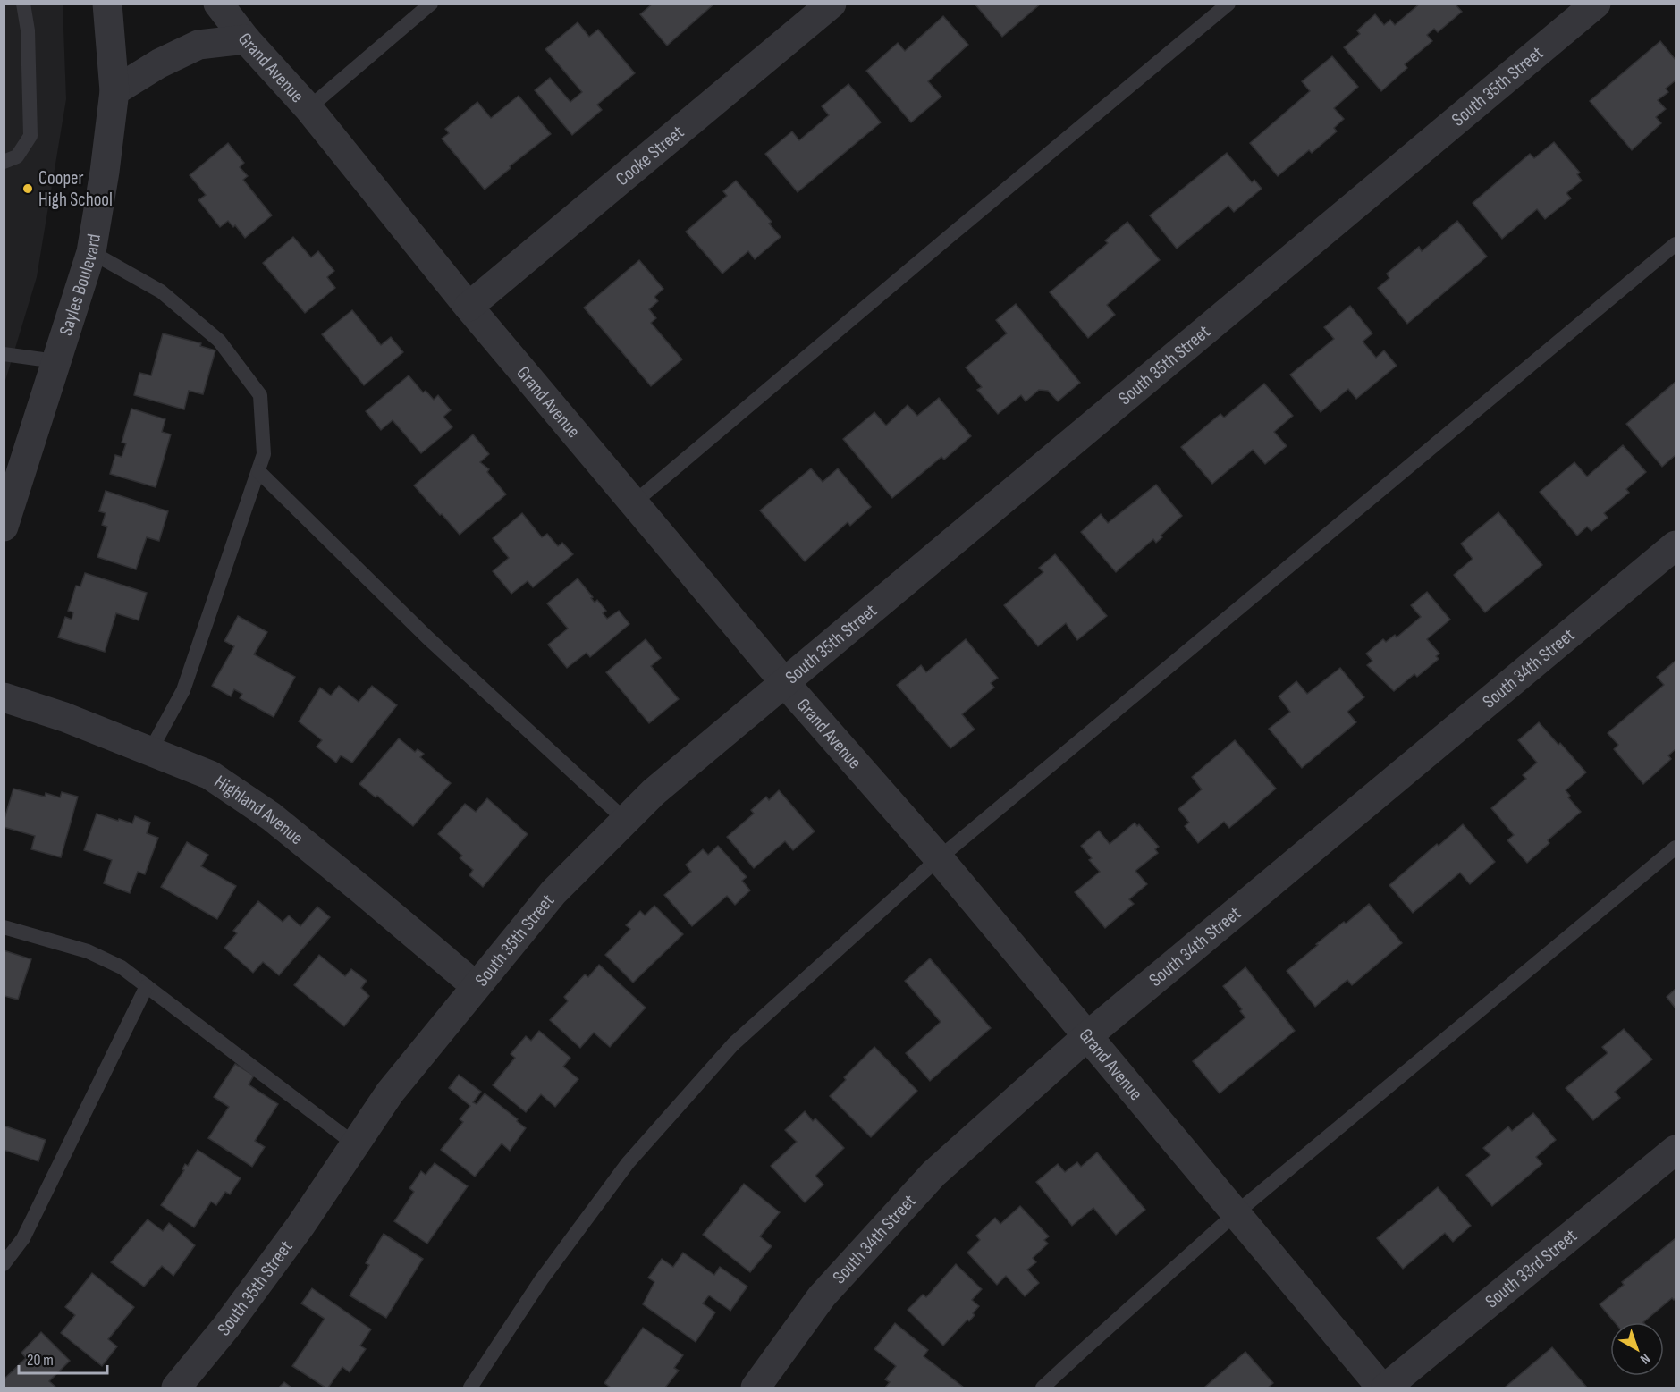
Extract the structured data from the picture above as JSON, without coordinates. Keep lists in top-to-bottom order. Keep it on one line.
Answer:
{"streets":{"street":["Grand Avenue","South 35th Street","Cooke Street","Sayles Boulevard","South 34th Street","Highland Avenue","South 33rd Street"]},"crossings":[["Grand Avenue","South 35th Street"],["Grand Avenue","Cooke Street"],["Grand Avenue","South 34th Street"],["Grand Avenue","South 33rd Street"],["South 35th Street","Highland Avenue"]],"places":["Cooper High School"],"scale_bar":"20 m","north":"bottom right"}
